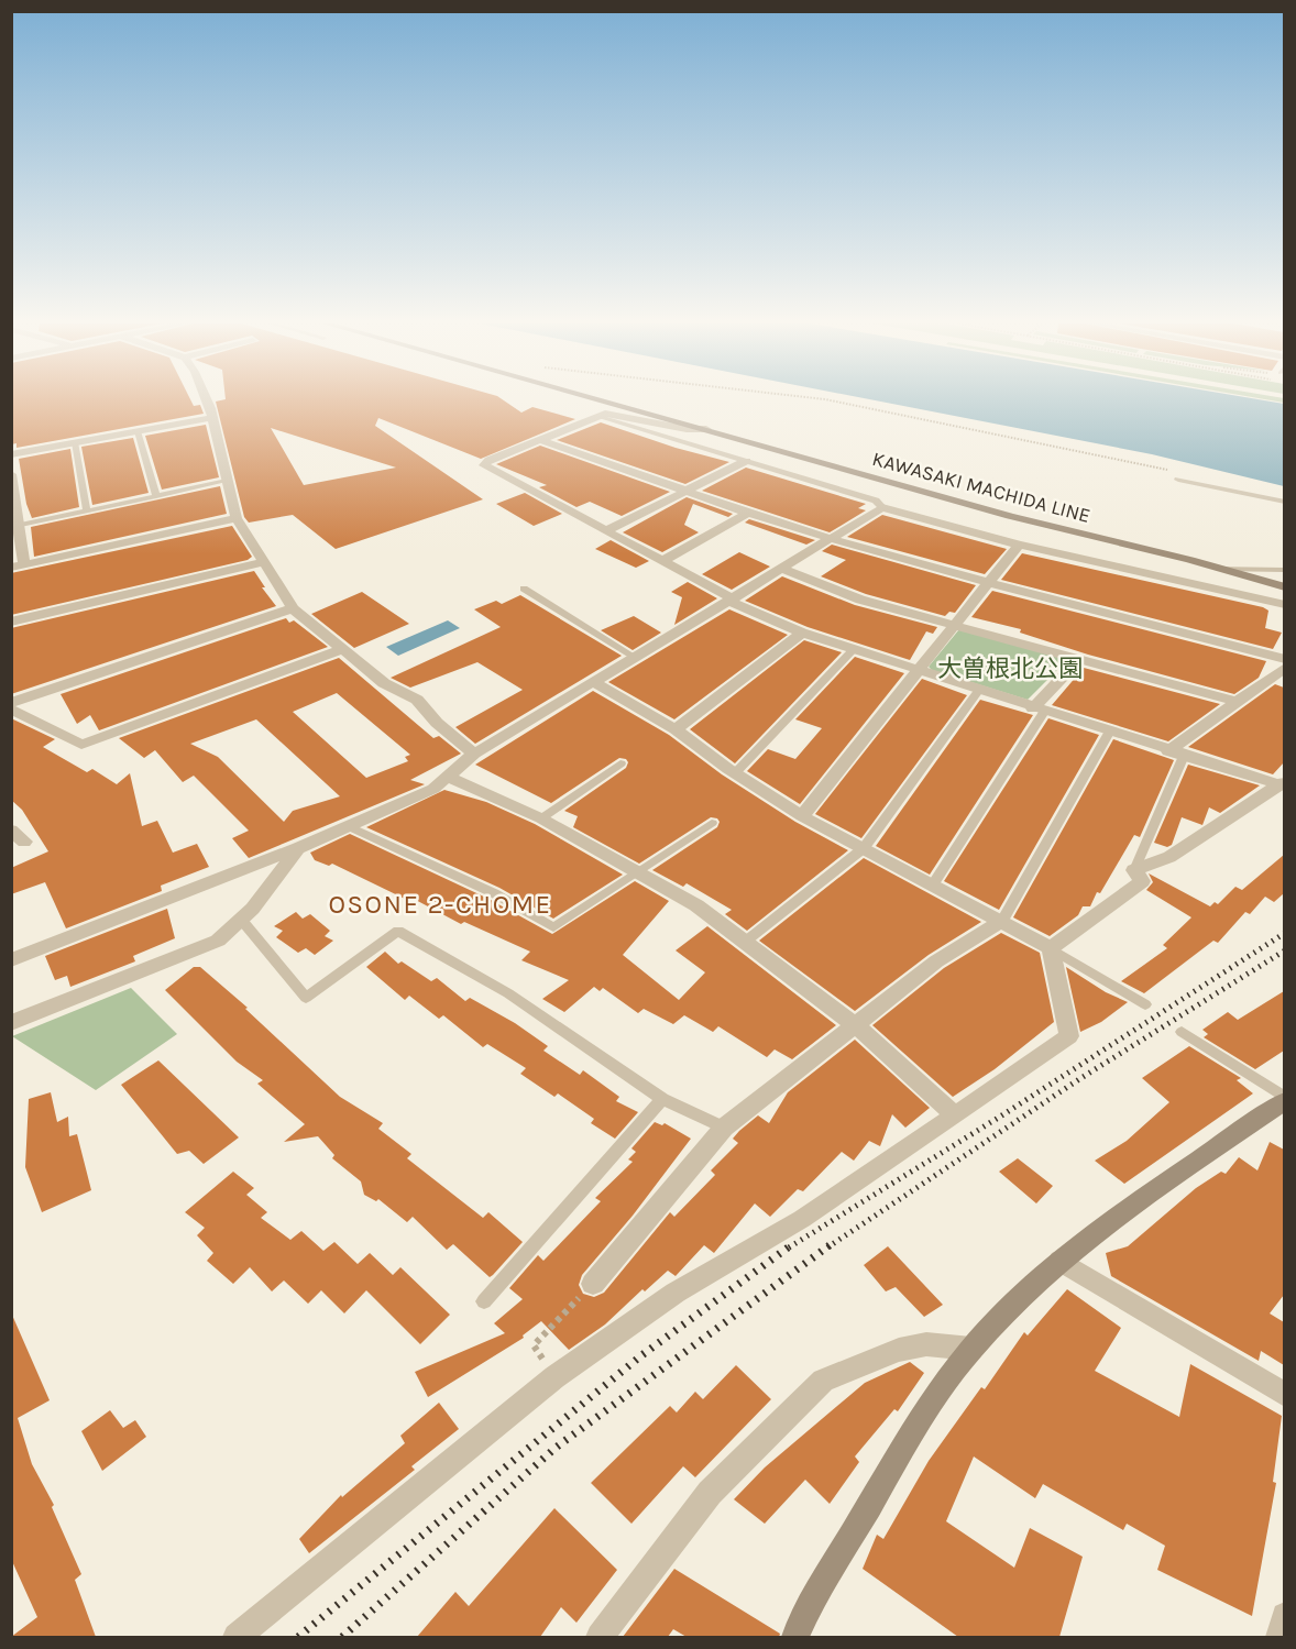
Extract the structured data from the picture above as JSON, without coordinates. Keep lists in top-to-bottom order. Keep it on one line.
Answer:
{"streets":{"main road":["KAWASAKI MACHIDA LINE"]},"districts":["OSONE 2-CHOME"],"parks":["大曽根北公園"]}
